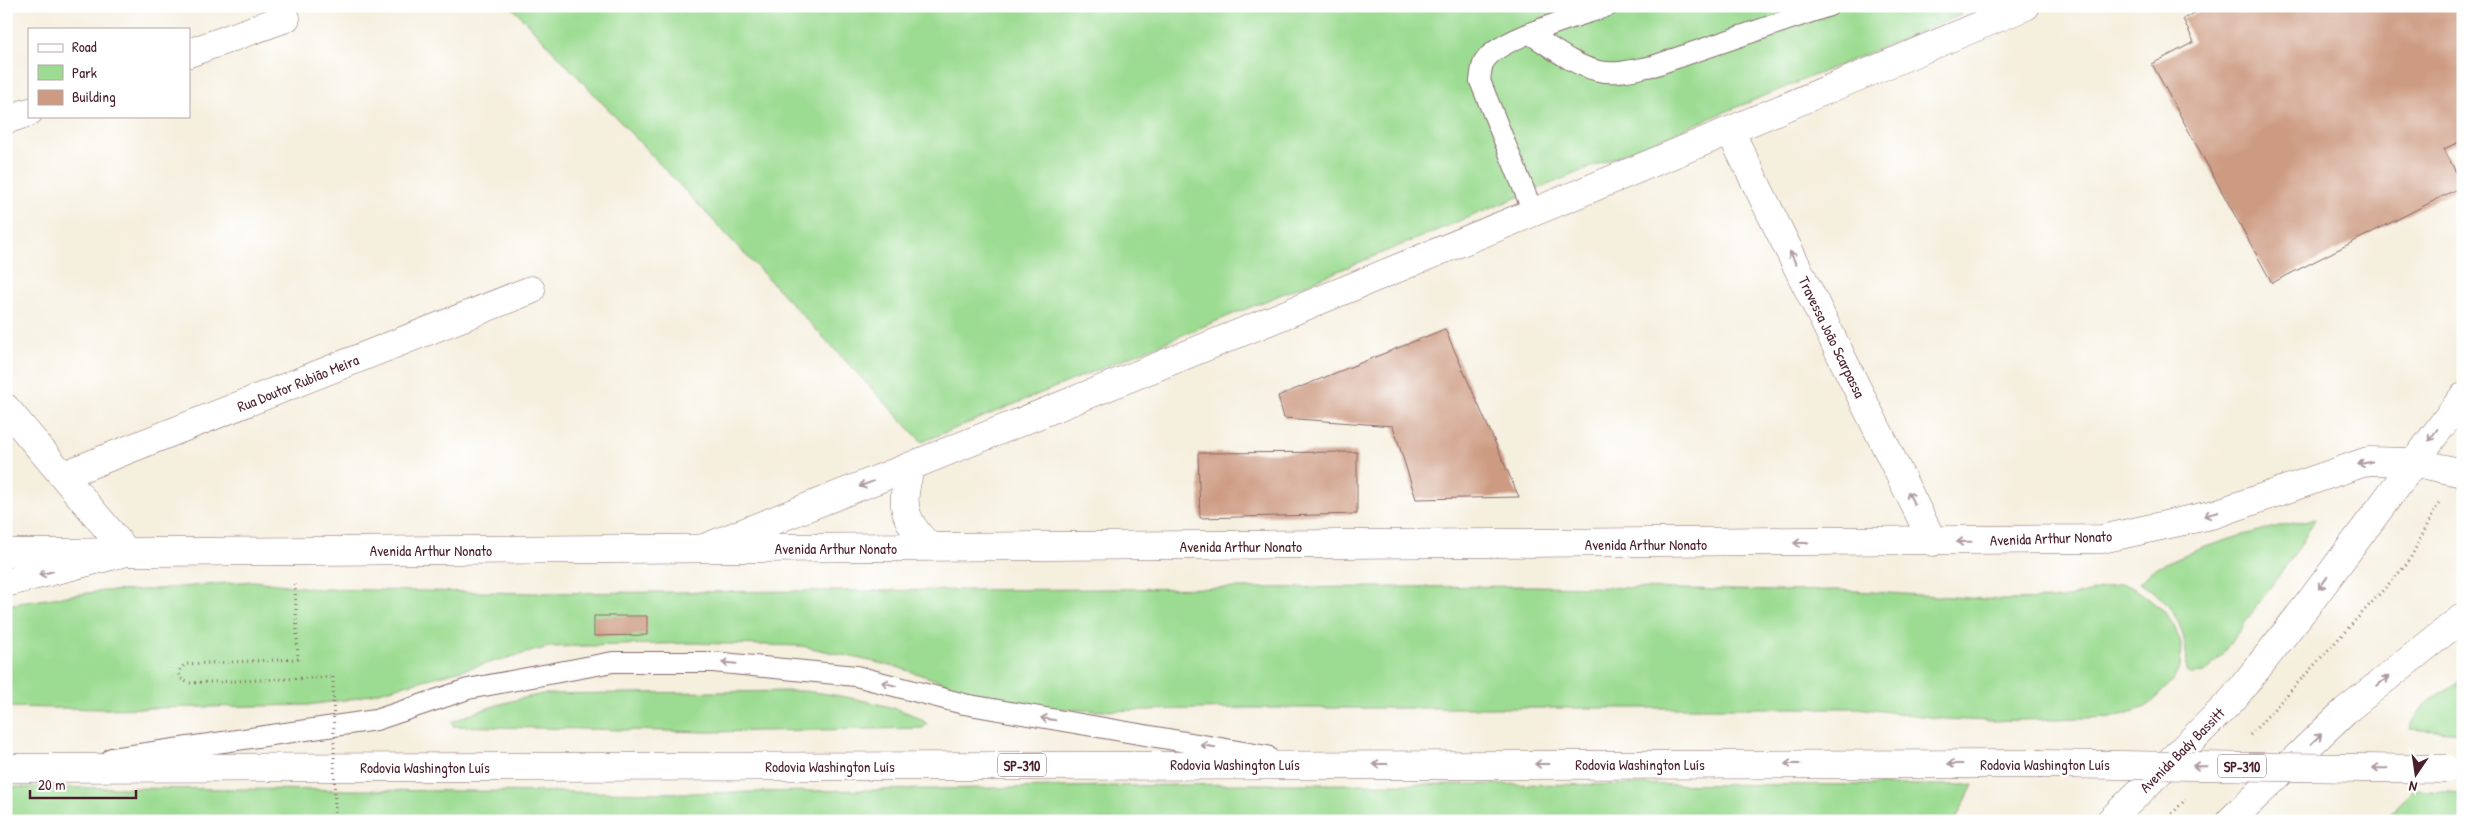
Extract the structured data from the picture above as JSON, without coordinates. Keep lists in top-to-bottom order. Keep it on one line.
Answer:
{"streets":{"main road":["Travessa João Scarpassa","Rua Doutor Rubião Meira","Avenida Arthur Nonato","Avenida Bady Bassitt","Rodovia Washington Luís","SP-310"]},"crossings":[["Travessa João Scarpassa","Avenida Arthur Nonato"],["Avenida Arthur Nonato","Avenida Bady Bassitt"]],"one_way":["Travessa João Scarpassa","Avenida Arthur Nonato","Rodovia Washington Luís"],"legend":["Road","Park","Building"],"scale_bar":"20 m","north":"bottom"}
